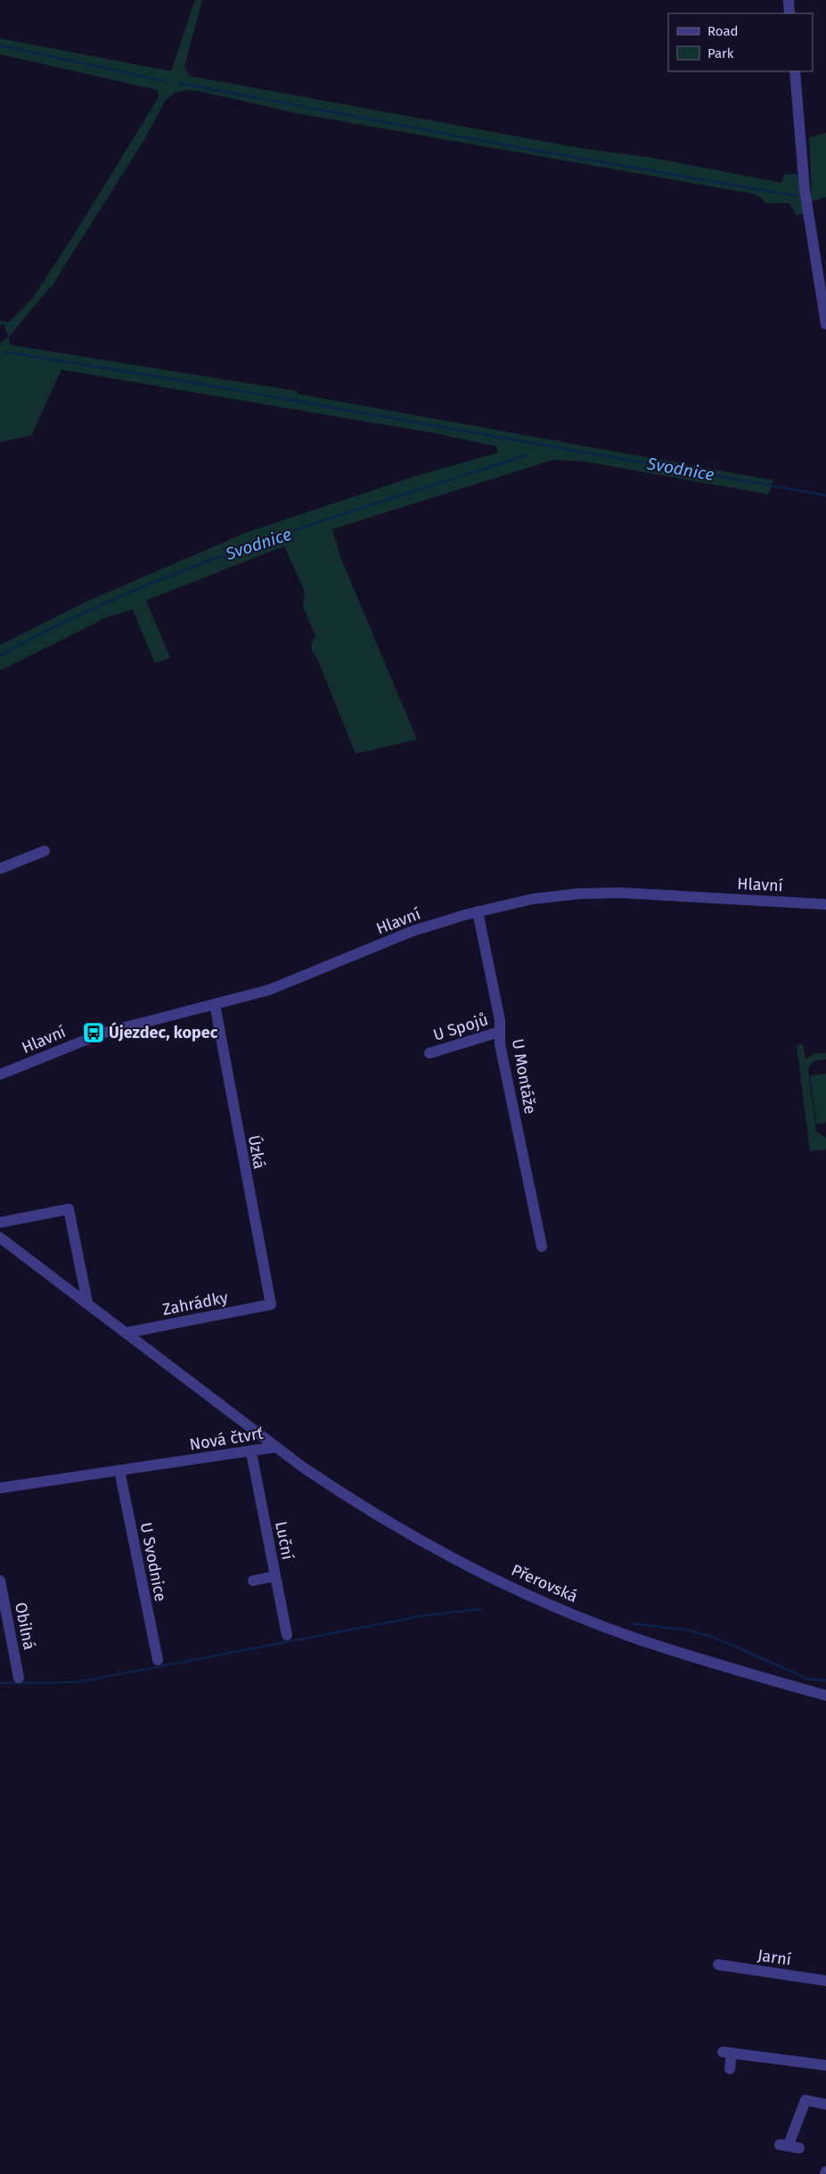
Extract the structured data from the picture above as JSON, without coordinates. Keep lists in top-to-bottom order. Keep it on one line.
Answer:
{"streets":{"street":["Hlavní","U Spojů","U Montáže","Úzká","Zahrádky","Nová čtvrť","Luční","U Svodnice","Přerovská","Obilná","Jarní"]},"crossings":[["Hlavní","U Montáže"],["Hlavní","Úzká"],["U Spojů","U Montáže"],["Úzká","Zahrádky"],["Zahrádky","Nová čtvrť"],["Nová čtvrť","Luční"],["Nová čtvrť","U Svodnice"],["Nová čtvrť","Přerovská"]],"water":["Svodnice"],"places":{"bus stop":["Újezdec, kopec"]},"legend":["Road","Park"]}
